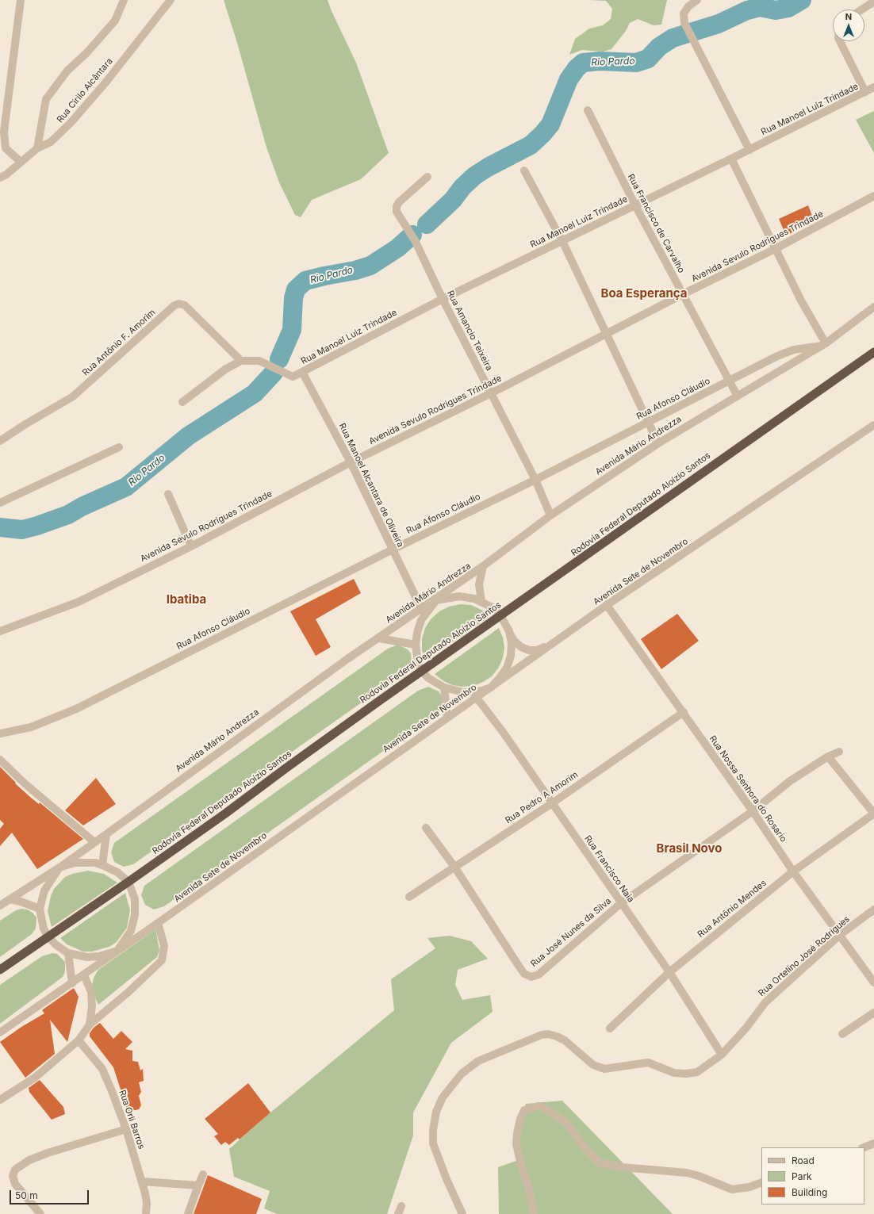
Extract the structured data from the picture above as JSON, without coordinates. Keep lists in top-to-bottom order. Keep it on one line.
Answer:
{"streets":{"highway":["Rodovia Federal Deputado Aloízio Santos"],"street":["Rua Cirilo Alcântara","Rua Manoel Luiz Trindade","Rua Francisco de Carvalho","Avenida Sevulo Rodrigues Trindade","Rua Amancio Teixeira","Rua Antônio F. Amorim","Rua Afonso Cláudio","Avenida Mário Andrezza","Rua Manoel Alcantara de Oliveira","Avenida Sete de Novembro","Rua Nossa Senhora do Rosario","Rua Pedro A Amorim","Rua Francisco Naia","Rua Antônio Mendes","Rua José Nunes da Silva","Rua Ortelino José Rodrigues","Rua Orli Barros"]},"crossings":[["Rua Manoel Luiz Trindade","Rua Francisco de Carvalho"],["Rua Manoel Luiz Trindade","Rua Amancio Teixeira"],["Rua Manoel Luiz Trindade","Rua Antônio F. Amorim"],["Rua Manoel Luiz Trindade","Rua Manoel Alcantara de Oliveira"],["Rua Francisco de Carvalho","Avenida Sevulo Rodrigues Trindade"],["Rua Francisco de Carvalho","Rua Afonso Cláudio"],["Rua Francisco de Carvalho","Avenida Mário Andrezza"],["Avenida Sevulo Rodrigues Trindade","Rua Amancio Teixeira"],["Avenida Sevulo Rodrigues Trindade","Rua Manoel Alcantara de Oliveira"],["Rua Amancio Teixeira","Rua Afonso Cláudio"],["Rua Amancio Teixeira","Avenida Mário Andrezza"],["Rua Afonso Cláudio","Avenida Mário Andrezza"],["Rua Afonso Cláudio","Rua Manoel Alcantara de Oliveira"],["Avenida Mário Andrezza","Rua Manoel Alcantara de Oliveira"],["Avenida Sete de Novembro","Rua Nossa Senhora do Rosario"],["Avenida Sete de Novembro","Rua Francisco Naia"],["Rua Nossa Senhora do Rosario","Rua Pedro A Amorim"],["Rua Nossa Senhora do Rosario","Rua Antônio Mendes"],["Rua Nossa Senhora do Rosario","Rua José Nunes da Silva"],["Rua Nossa Senhora do Rosario","Rua Ortelino José Rodrigues"],["Rua Pedro A Amorim","Rua Francisco Naia"],["Rua Pedro A Amorim","Rua José Nunes da Silva"],["Rua Francisco Naia","Rua Antônio Mendes"],["Rua Francisco Naia","Rua José Nunes da Silva"],["Rua Francisco Naia","Rua Ortelino José Rodrigues"]],"districts":["Boa Esperança","Ibatiba","Brasil Novo"],"water":["Rio Pardo"],"legend":["Road","Park","Building"],"scale_bar":"50 m","north":"top"}
